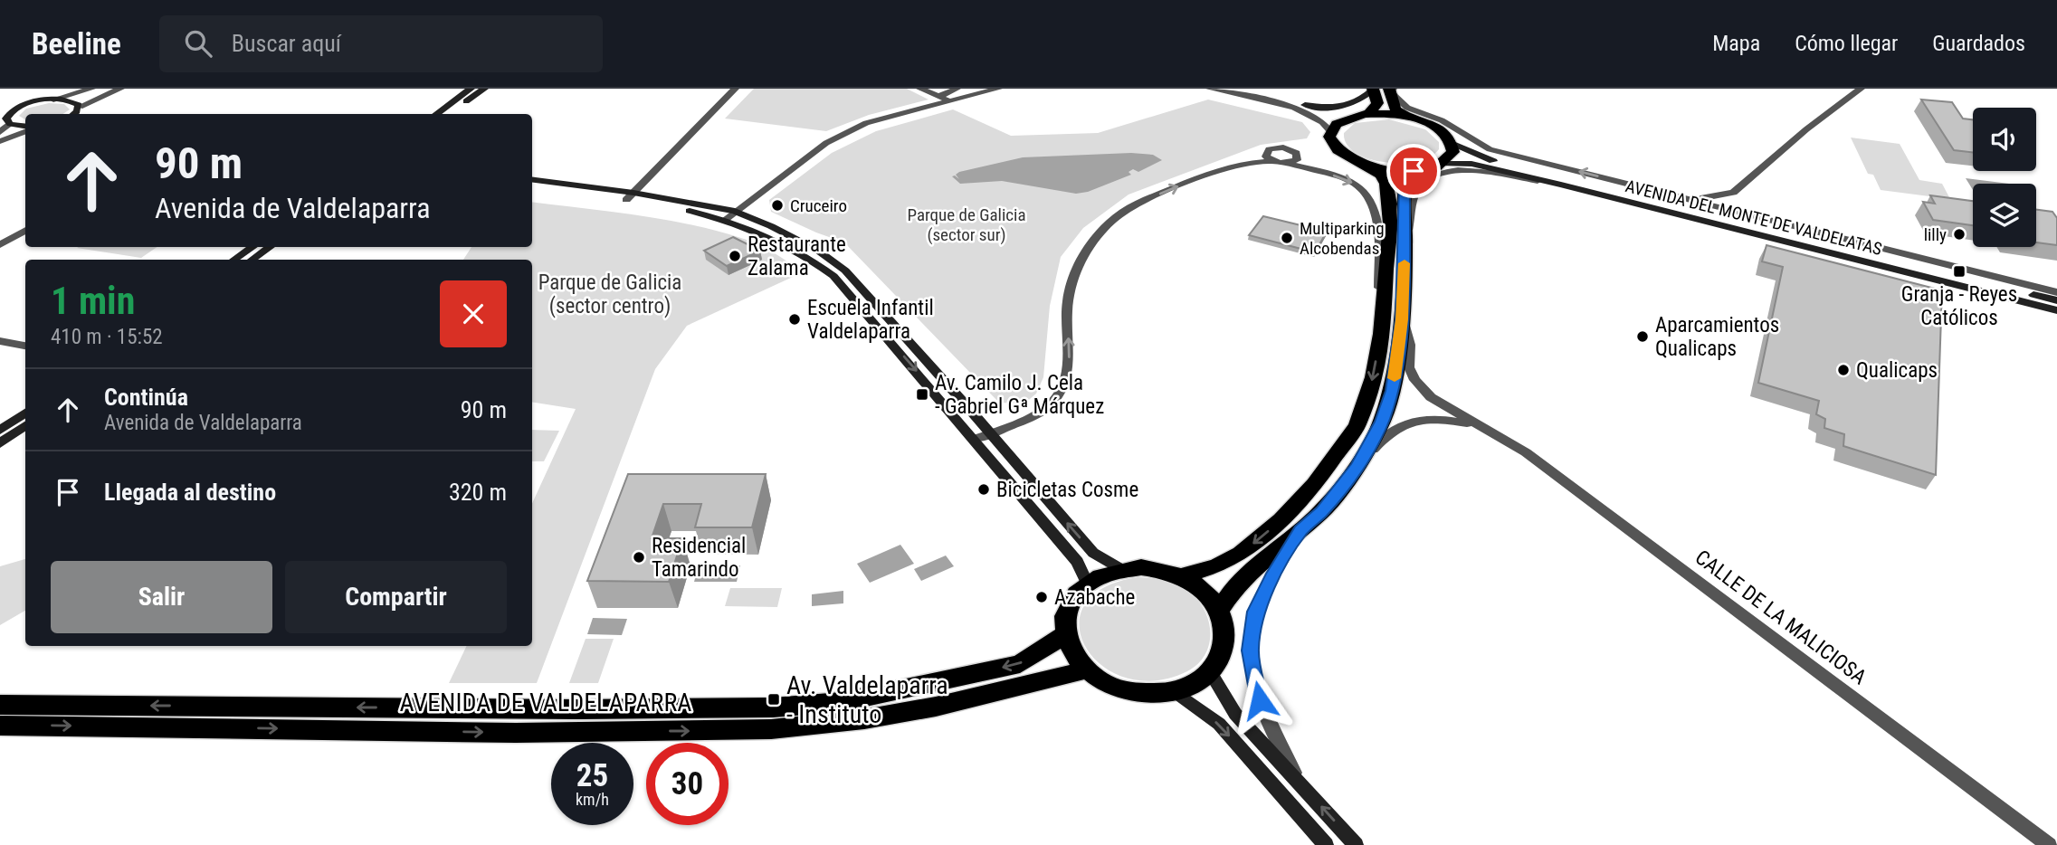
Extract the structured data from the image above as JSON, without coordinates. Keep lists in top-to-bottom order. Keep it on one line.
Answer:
{"streets":{"highway":["AVENIDA DE VALDELAPARRA"],"street":["AVENIDA DEL MONTE DE VALDELATAS","CALLE DE LA MALICIOSA"]},"parks":["Parque de Galicia (sector sur)","Parque de Galicia (sector centro)"],"places":{"other":["Cruceiro","lilly","Multiparking Alcobendas","Restaurante Zalama","Escuela Infantil Valdelaparra","Aparcamientos Qualicaps","Qualicaps","Bicicletas Cosme","Residencial Tamarindo","Azabache"],"transit":["Granja - Reyes Católicos","Av. Camilo J. Cela - Gabriel Gª Márquez","Av. Valdelaparra - Instituto"]},"page":{"header":"Beeline","search":"Buscar aquí","nav":["Mapa","Cómo llegar","Guardados"],"turn":["90 m","Avenida de Valdelaparra"],"heading":["1 min","410 m · 15:52"],"list":[{"name":"Continúa","note":"Avenida de Valdelaparra","value":"90 m"},{"name":"Llegada al destino","value":"320 m"}],"buttons":["Salir","Compartir"],"speed":"25 km/h","limit":"30"}}
